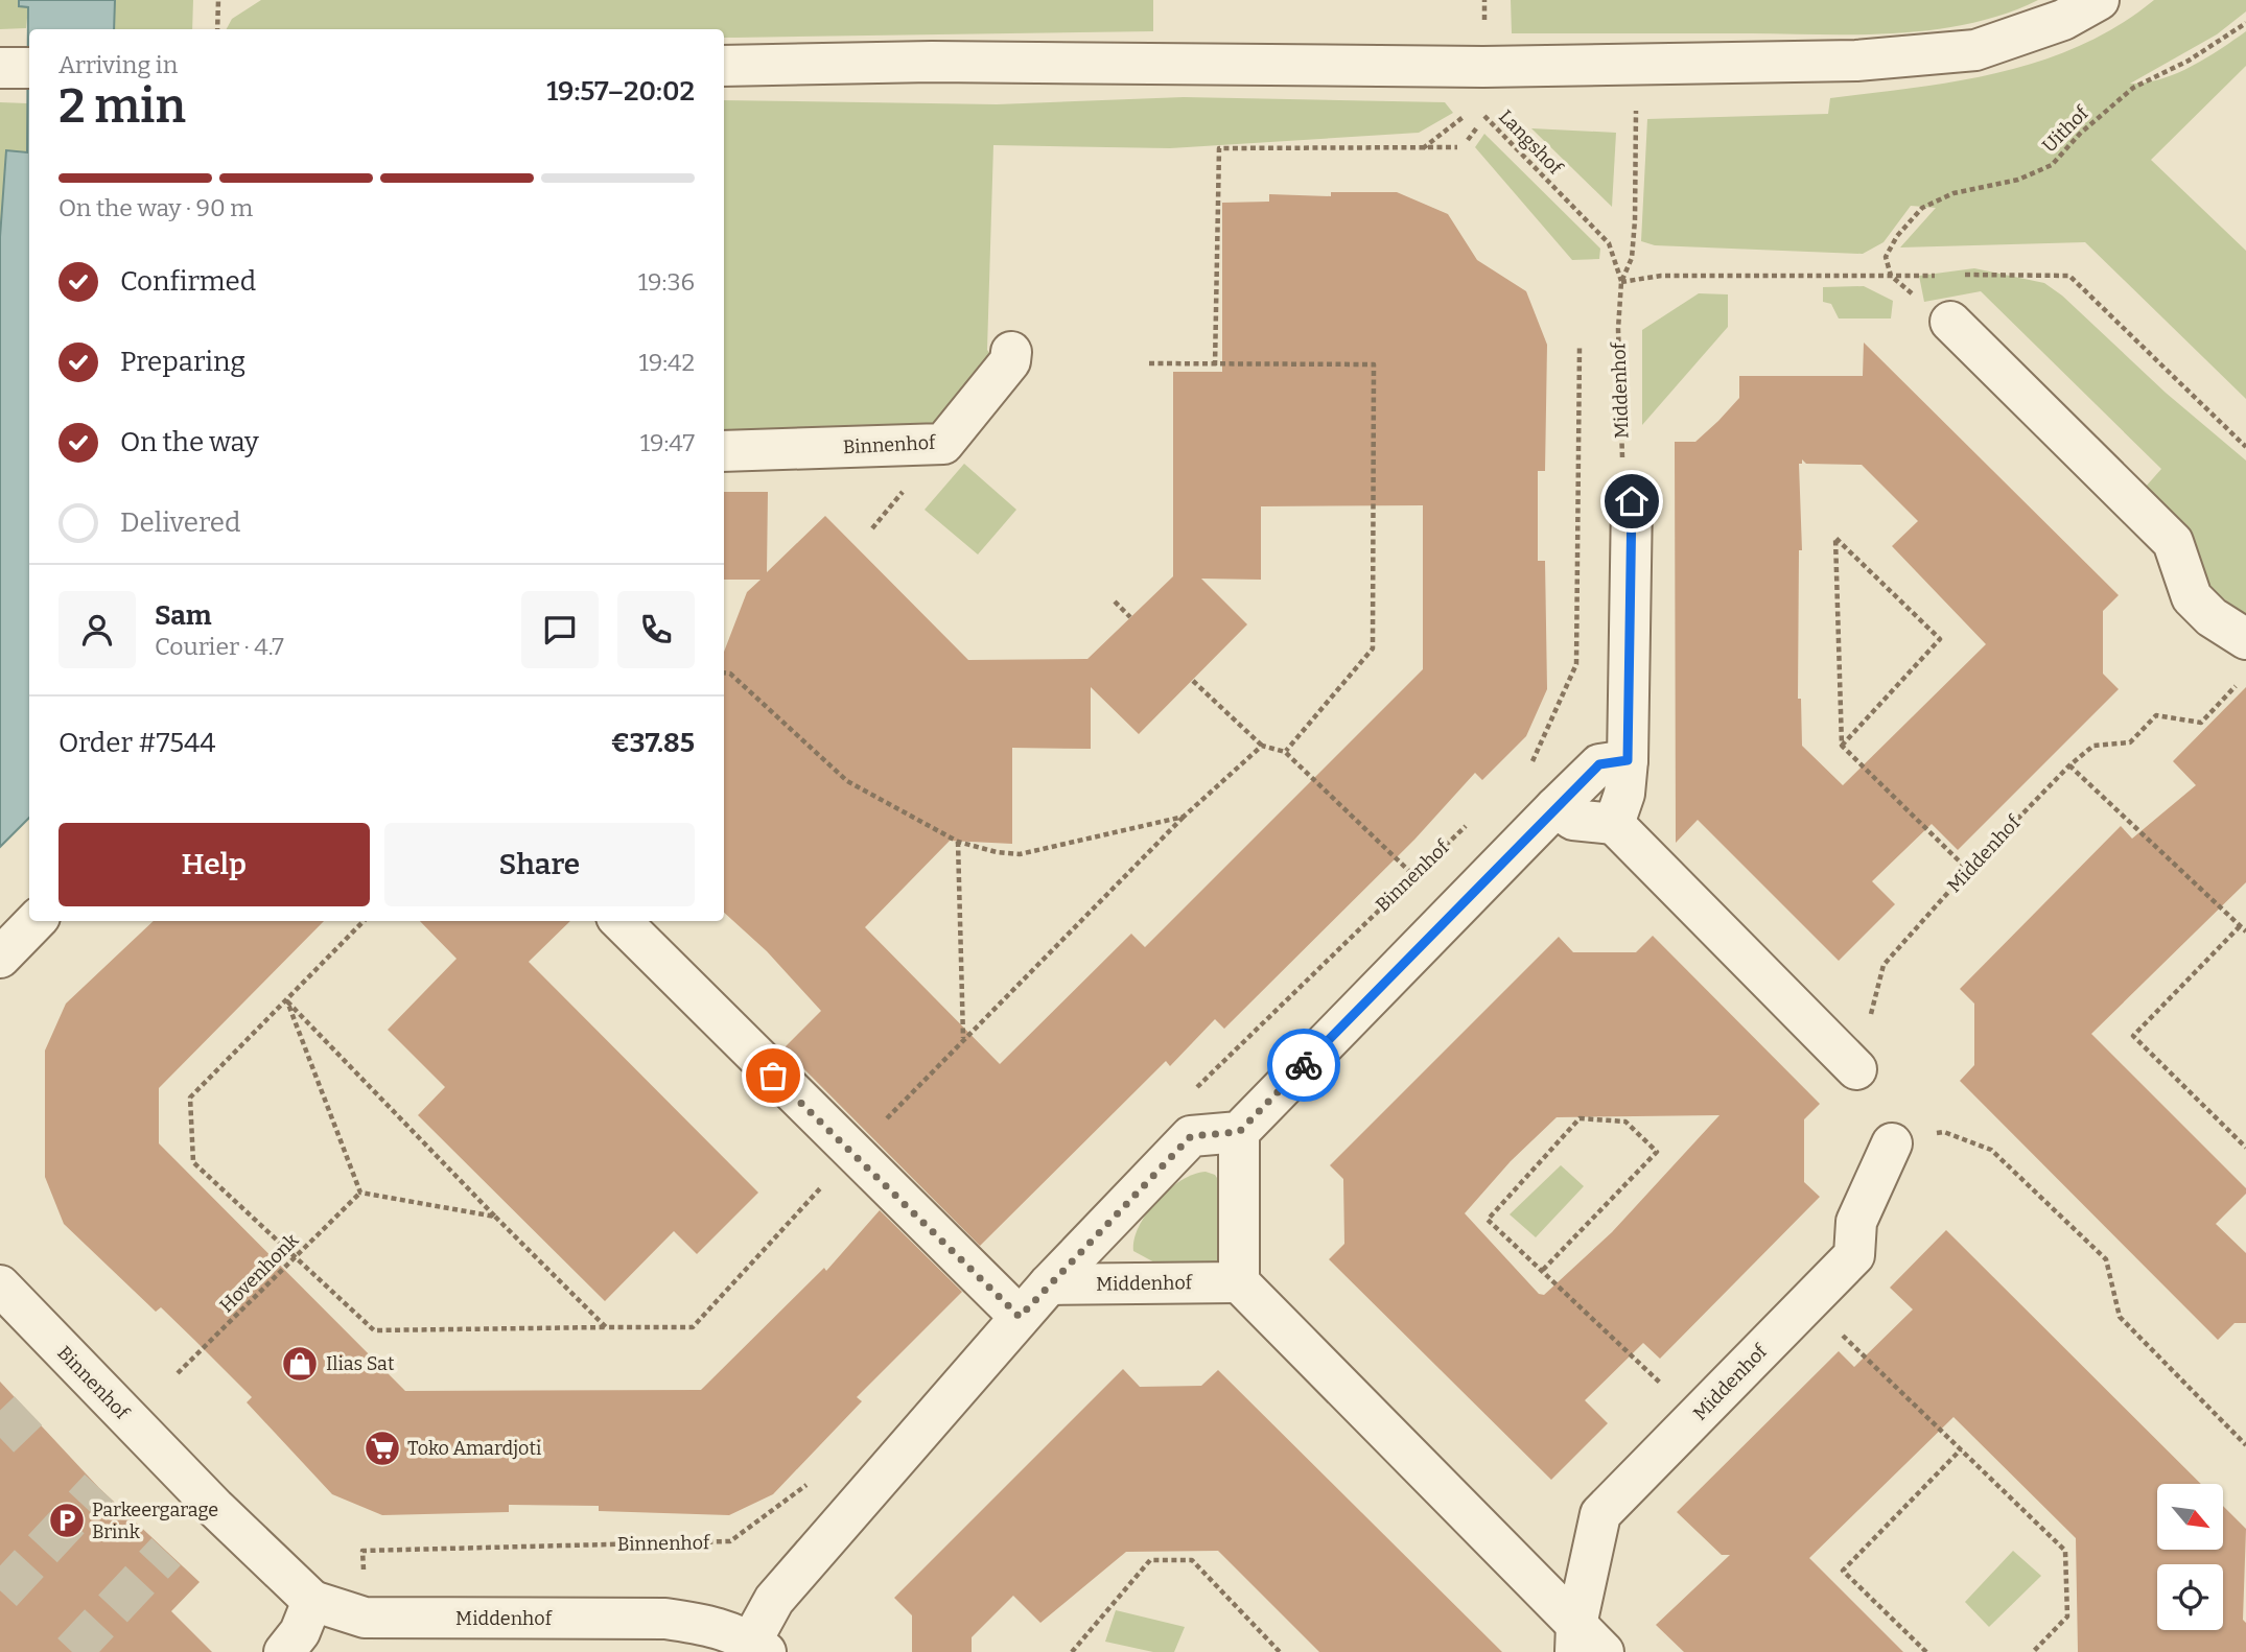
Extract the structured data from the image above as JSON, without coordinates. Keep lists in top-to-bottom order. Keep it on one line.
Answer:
{"streets":{"street":["Middenhof","Binnenhof"],"path":["Uithof","Langshof","Hovenhonk"]},"crossings":[["Langshof","Middenhof"],["Middenhof","Binnenhof"]],"places":{"shop":["Ilias Sat"],"supermarket":["Toko Amardjoti"],"parking":["Parkeergarage Brink"]},"north":"bottom right","page":{"heading":["2 min","Arriving in","19:57–20:02"],"panel":["Sam","Courier · 4.7","Order #7544","€37.85"],"bar":"On the way · 90 m","list":[["Confirmed","19:36"],["Preparing","19:42"],["On the way","19:47"],"Delivered"],"buttons":["Help","Share"]}}
